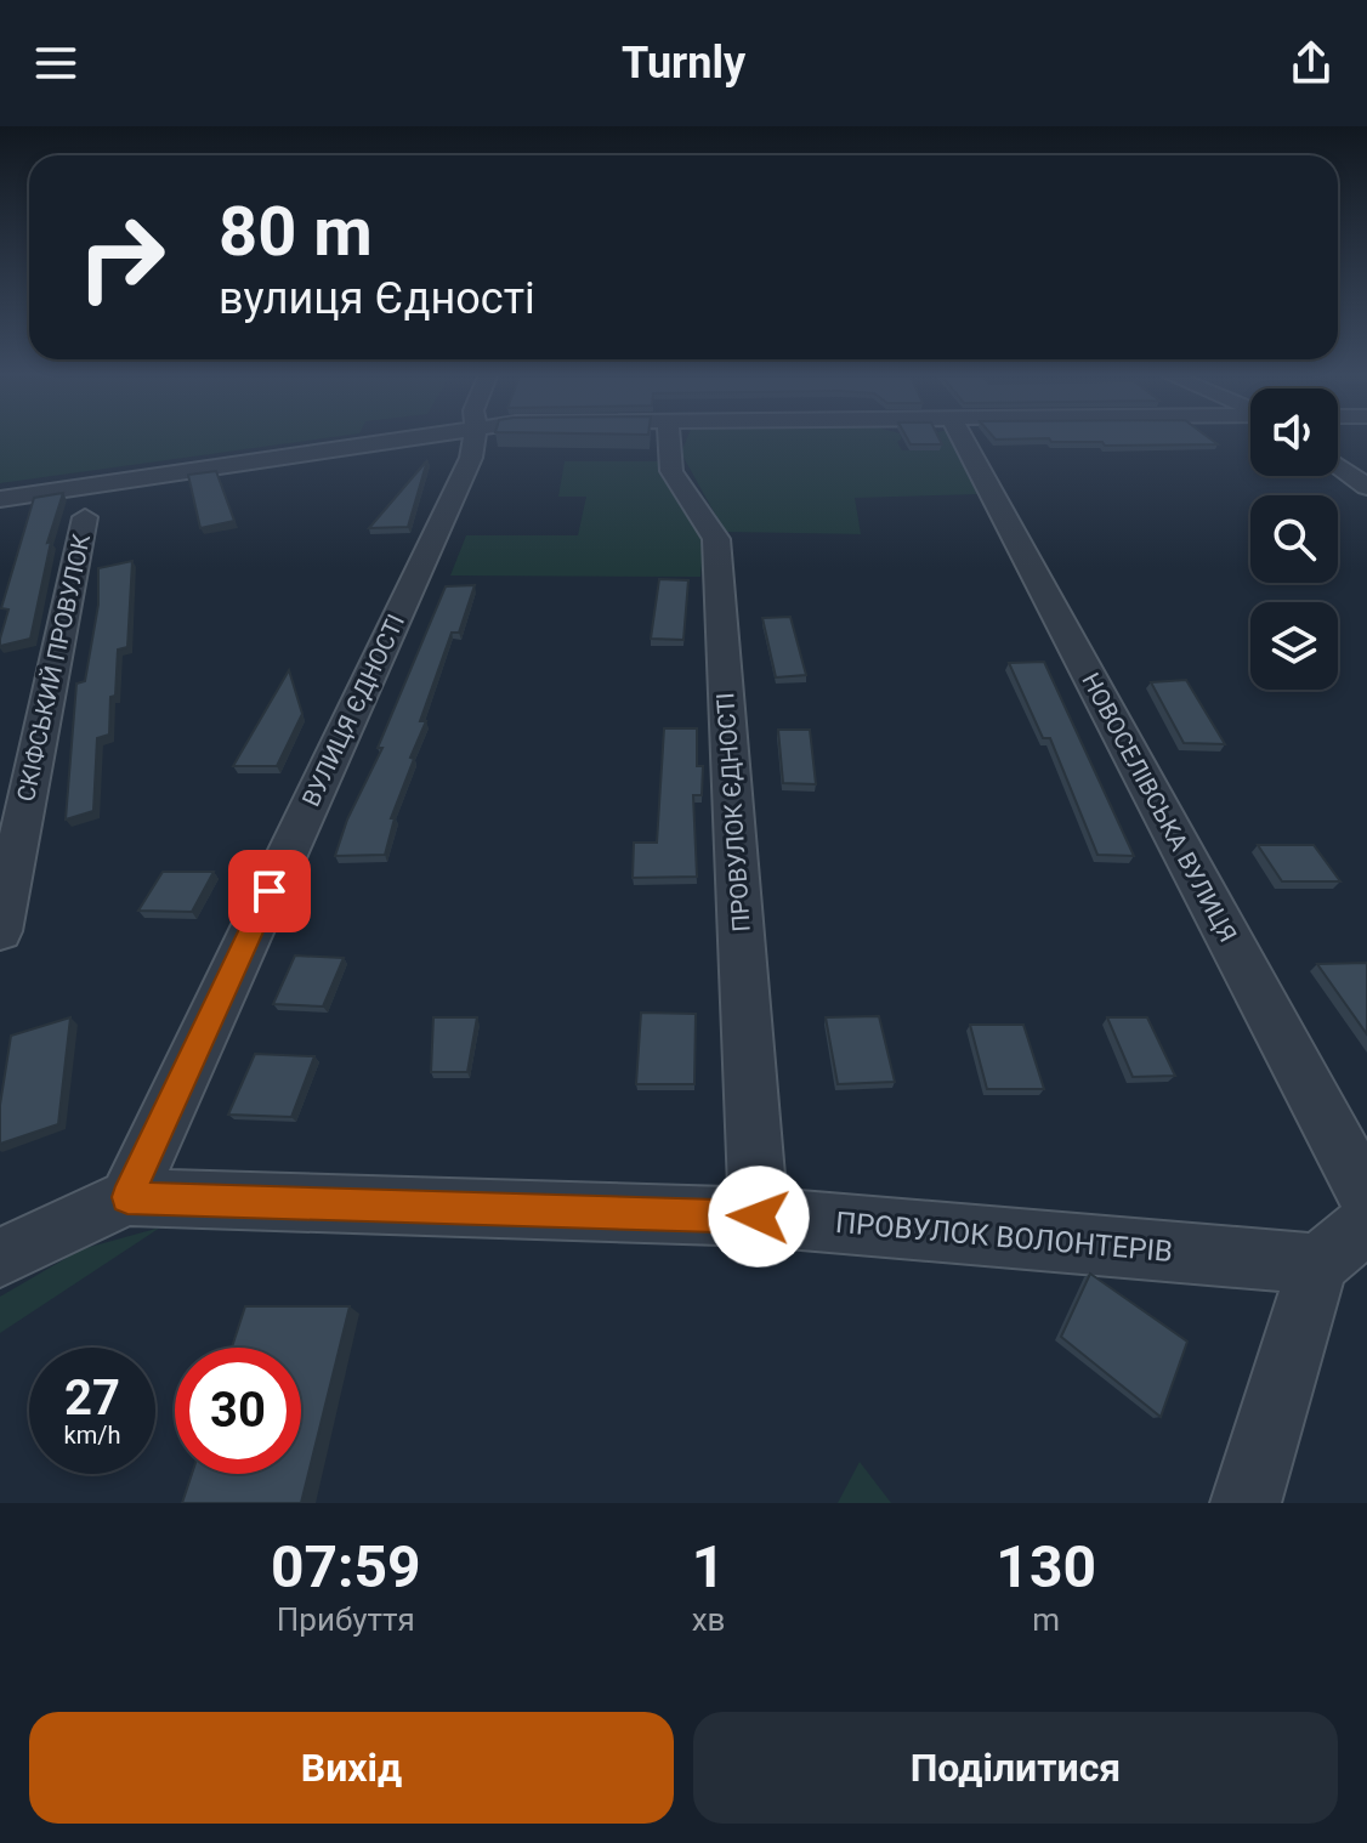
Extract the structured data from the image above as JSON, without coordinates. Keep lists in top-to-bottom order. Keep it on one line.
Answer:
{"streets":{"street":["СКІФСЬКИЙ ПРОВУЛОК","ВУЛИЦЯ ЄДНОСТІ","НОВОСЕЛІВСЬКА ВУЛИЦЯ","ПРОВУЛОК ЄДНОСТІ","ПРОВУЛОК ВОЛОНТЕРІВ"]},"crossings":[["ВУЛИЦЯ ЄДНОСТІ","ПРОВУЛОК ВОЛОНТЕРІВ"],["ПРОВУЛОК ЄДНОСТІ","ПРОВУЛОК ВОЛОНТЕРІВ"]],"page":{"header":"Turnly","turn":["80 m","вулиця Єдності"],"speed":"27 km/h","limit":"30","eta":["07:59","Прибуття","1","хв","130","m"],"buttons":["Вихід","Поділитися"]}}
